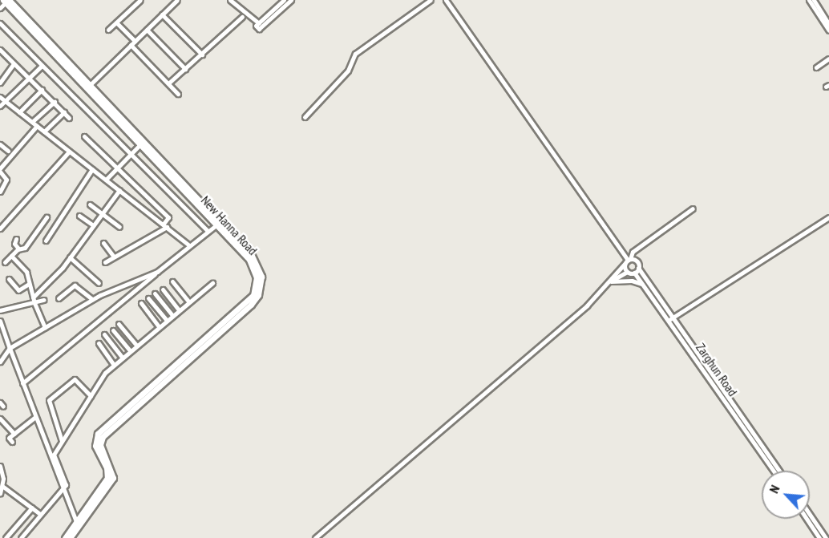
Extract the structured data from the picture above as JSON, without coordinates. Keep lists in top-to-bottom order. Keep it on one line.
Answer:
{"streets":{"main road":["New Hanna Road"],"street":["Zarghun Road"]},"north":"top left"}
